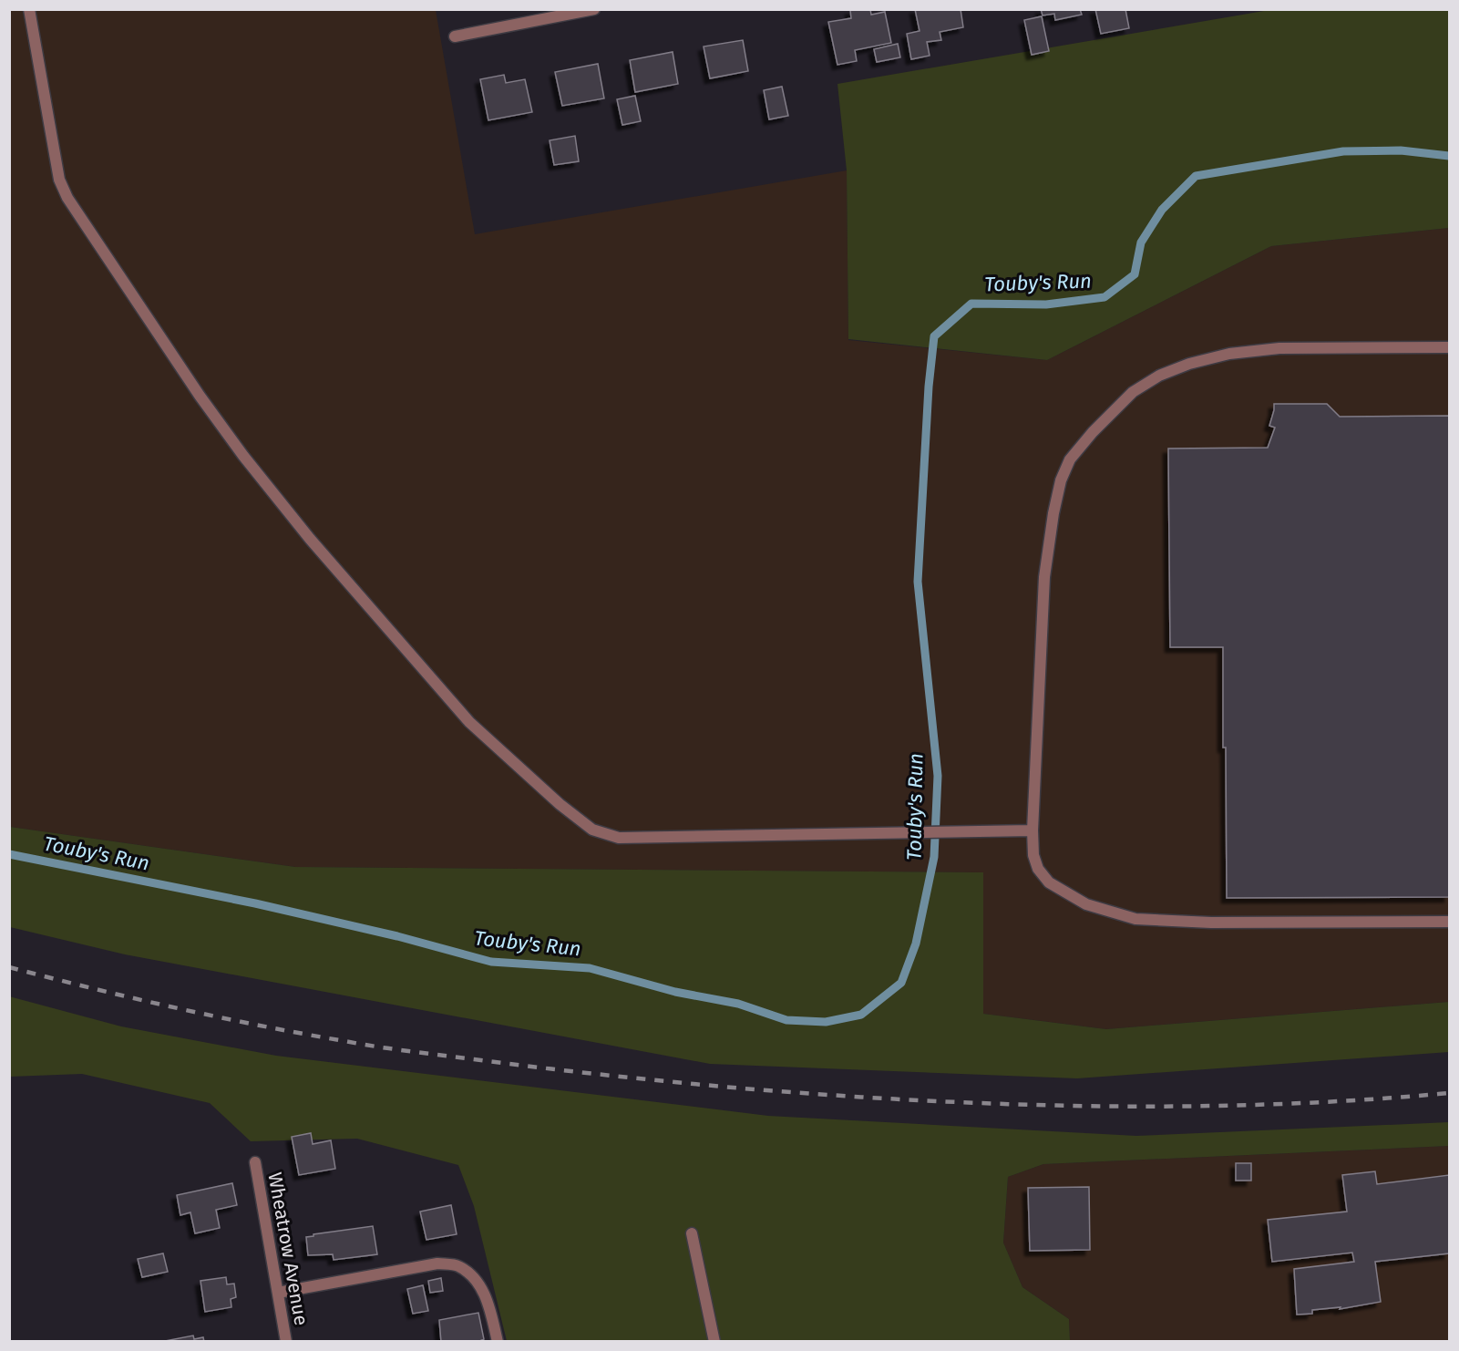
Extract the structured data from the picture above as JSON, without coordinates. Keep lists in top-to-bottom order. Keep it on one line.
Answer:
{"streets":{"street":["Wheatrow Avenue"]},"water":["Touby's Run"]}
